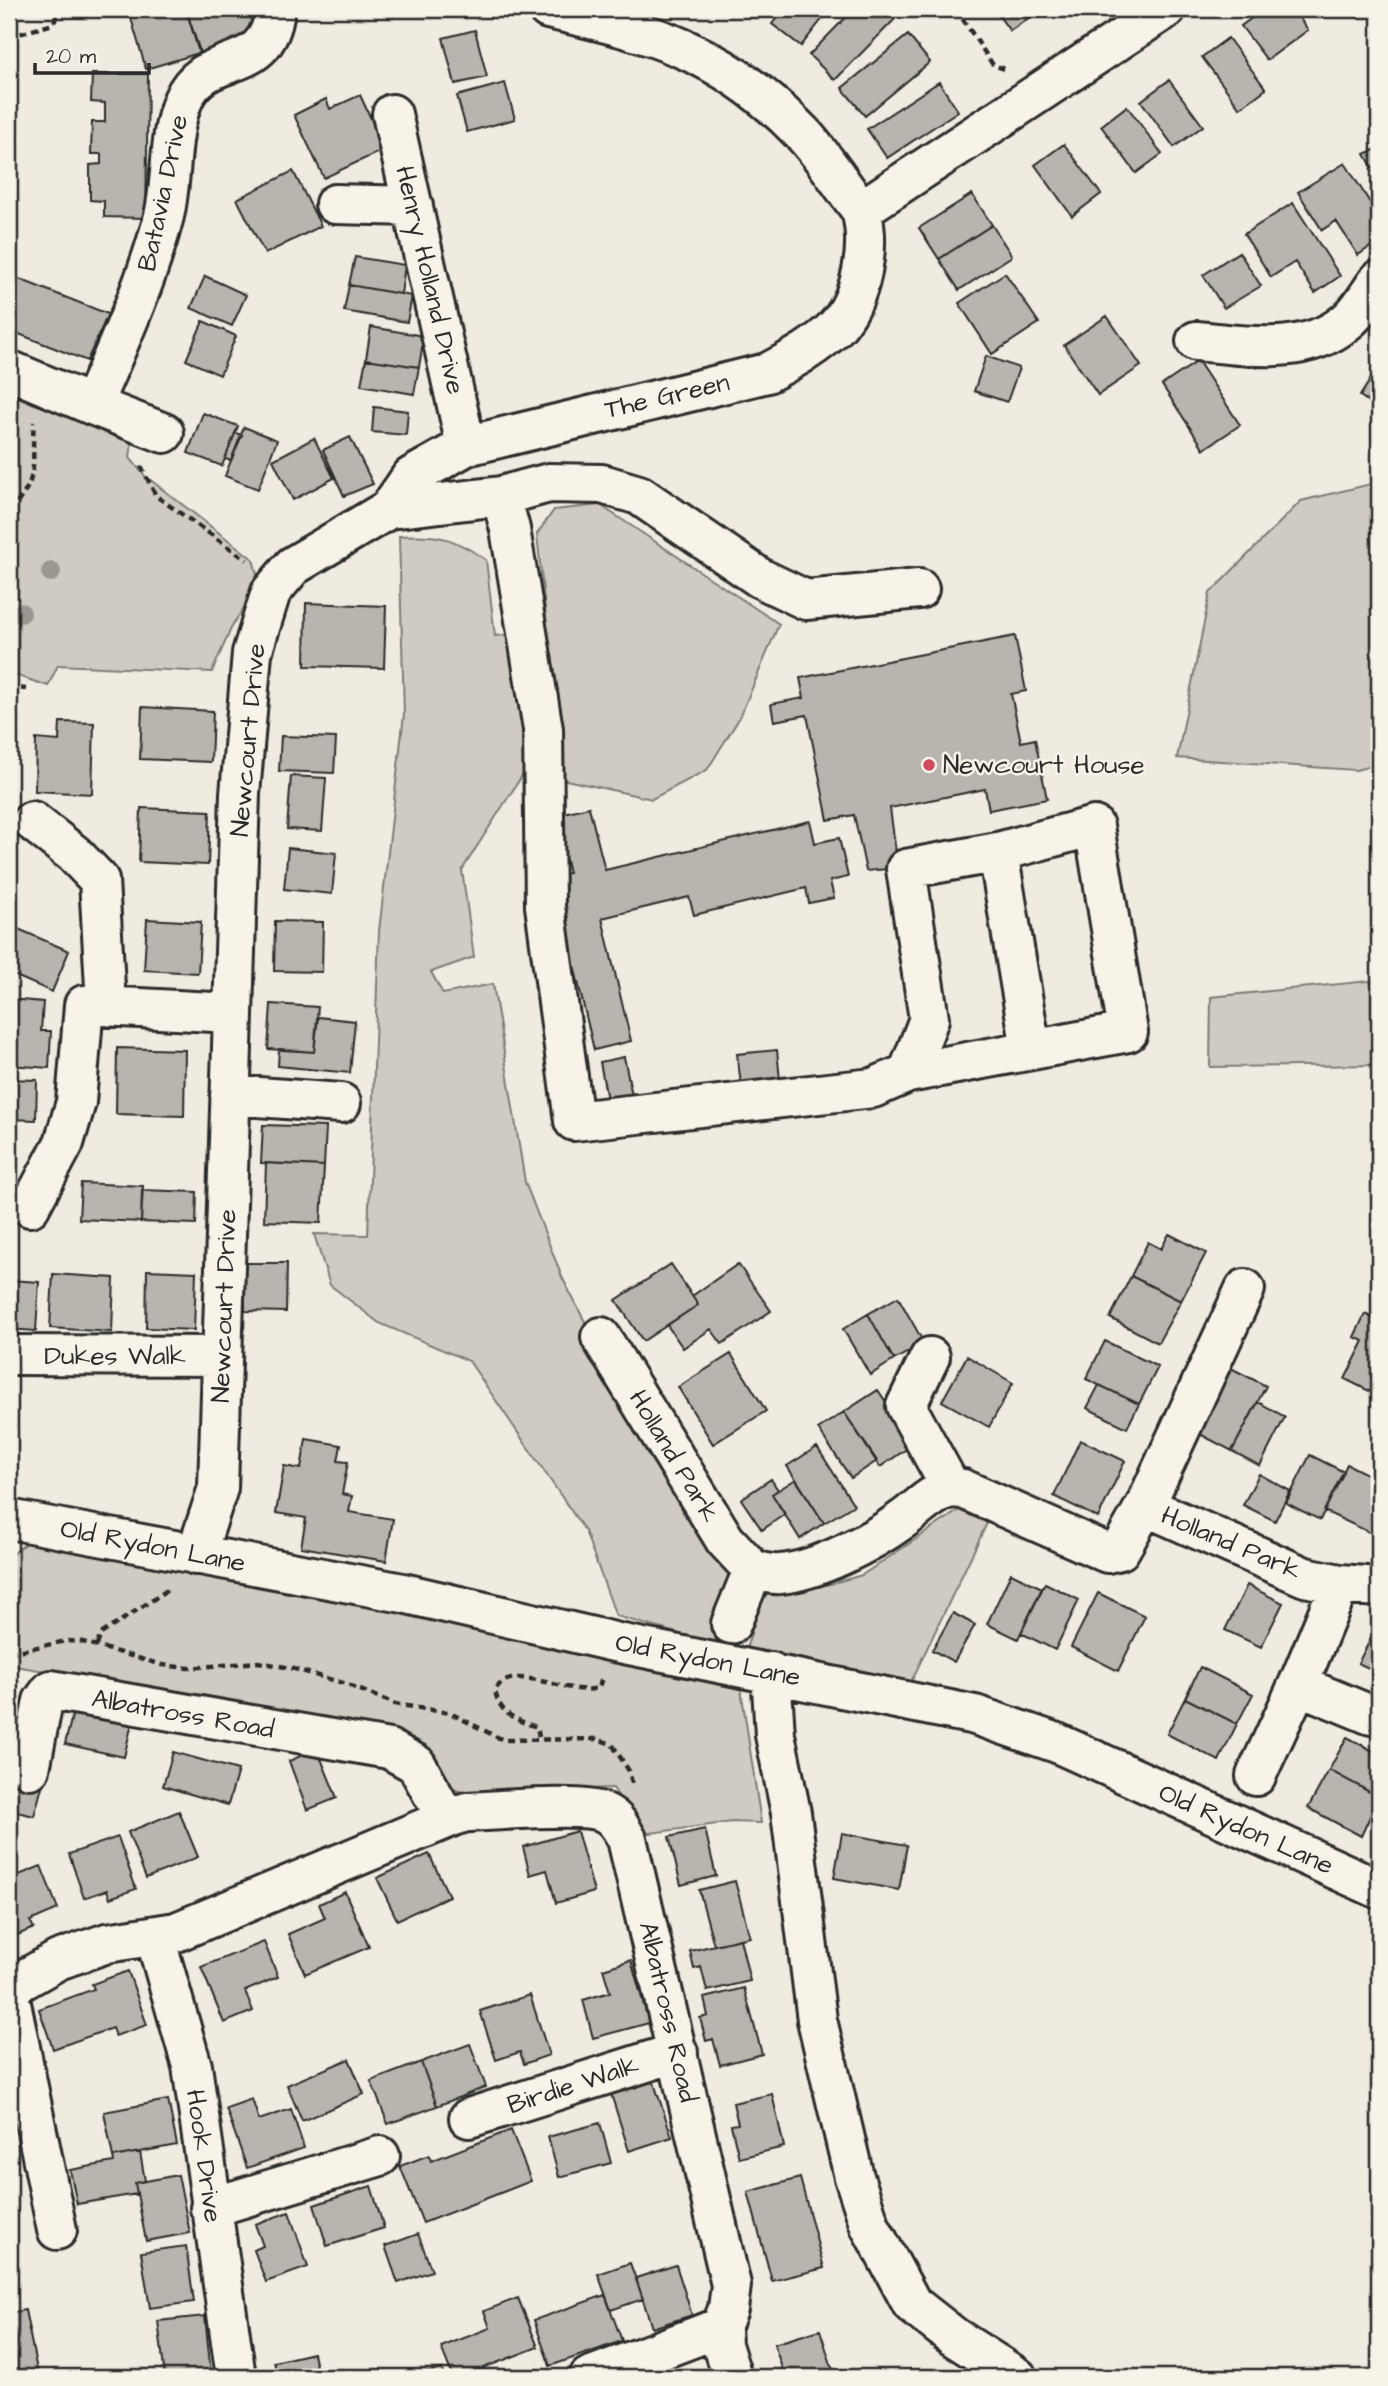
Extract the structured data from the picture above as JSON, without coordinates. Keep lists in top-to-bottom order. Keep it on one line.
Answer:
{"streets":{"street":["Batavia Drive","Henry Holland Drive","The Green","Newcourt Drive","Dukes Walk","Holland Park","Old Rydon Lane","Albatross Road","Birdie Walk","Hook Drive"]},"crossings":[["Henry Holland Drive","The Green"],["The Green","Newcourt Drive"],["Newcourt Drive","Dukes Walk"],["Newcourt Drive","Old Rydon Lane"],["Albatross Road","Birdie Walk"],["Albatross Road","Hook Drive"]],"places":["Newcourt House"],"scale_bar":"20 m"}
